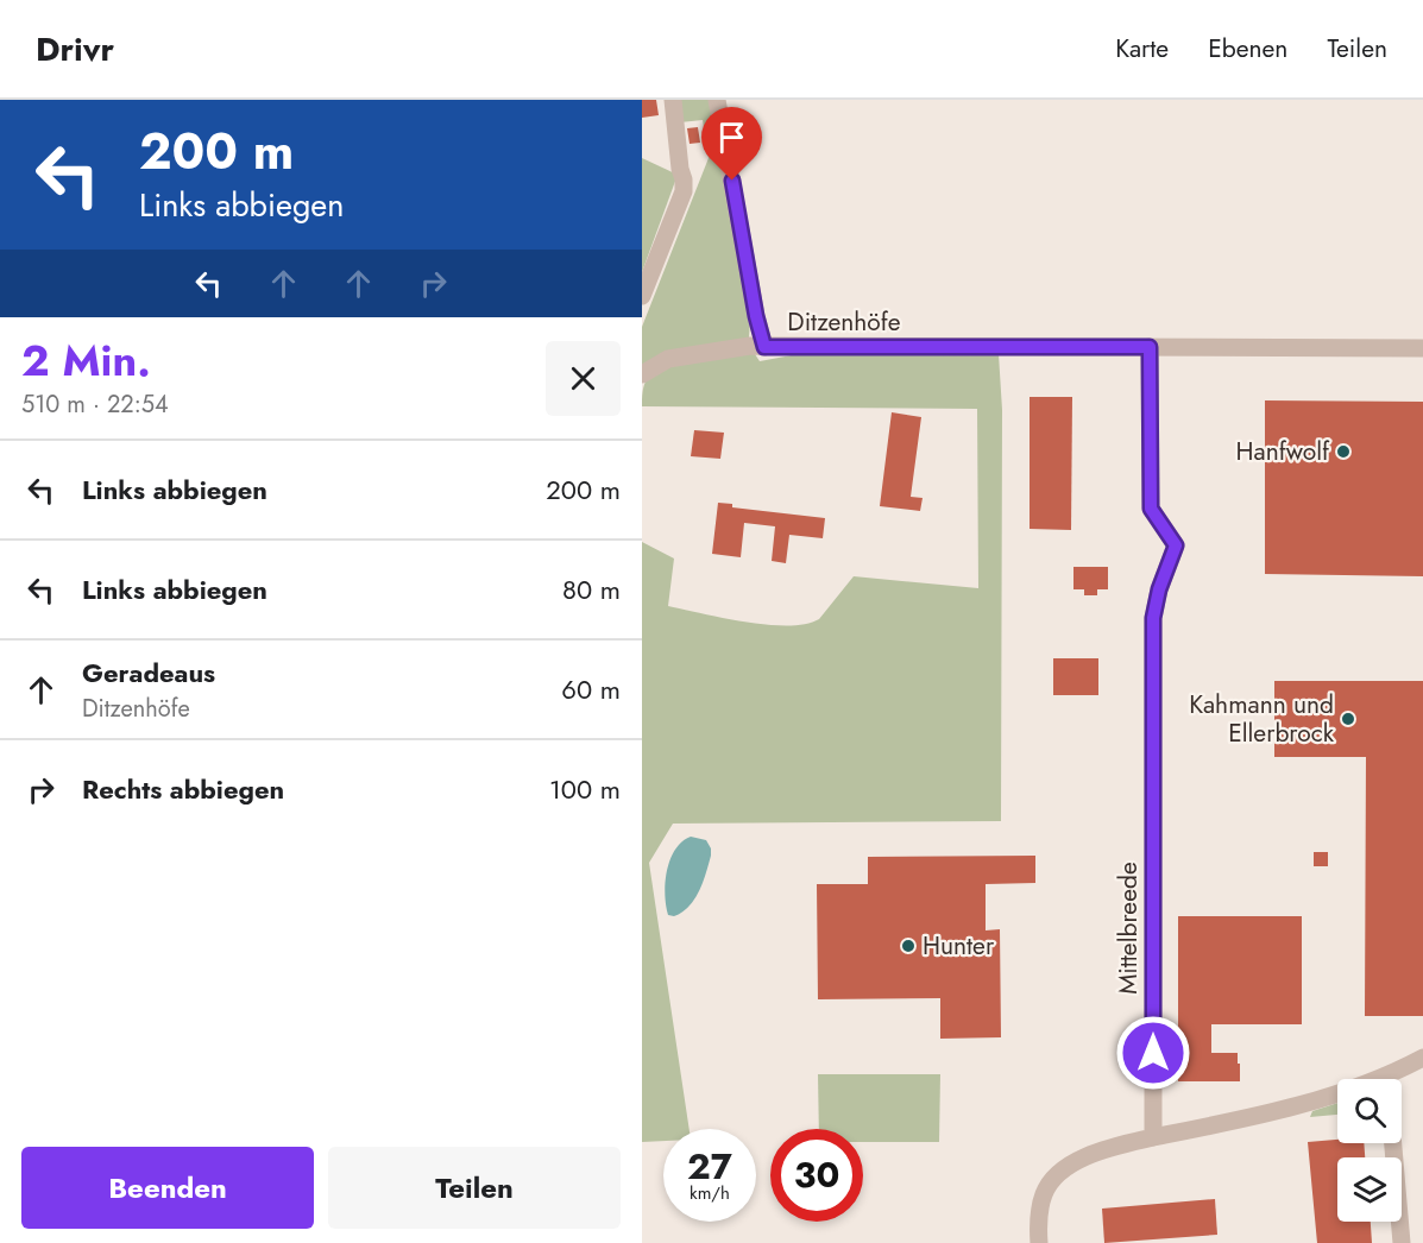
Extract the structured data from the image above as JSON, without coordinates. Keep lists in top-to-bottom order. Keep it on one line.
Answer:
{"streets":{"street":["Ditzenhöfe","Mittelbreede"]},"crossings":[["Ditzenhöfe","Mittelbreede"]],"places":["Hanfwolf","Kahmann und Ellerbrock","Hunter"],"page":{"header":"Drivr","nav":["Karte","Ebenen","Teilen"],"turn":["200 m","Links abbiegen"],"heading":["2 Min.","510 m · 22:54"],"list":[{"name":"Links abbiegen","value":"200 m"},{"name":"Links abbiegen","value":"80 m"},{"name":"Geradeaus","note":"Ditzenhöfe","value":"60 m"},{"name":"Rechts abbiegen","value":"100 m"}],"speed":"27 km/h","limit":"30","buttons":["Beenden","Teilen"]}}
